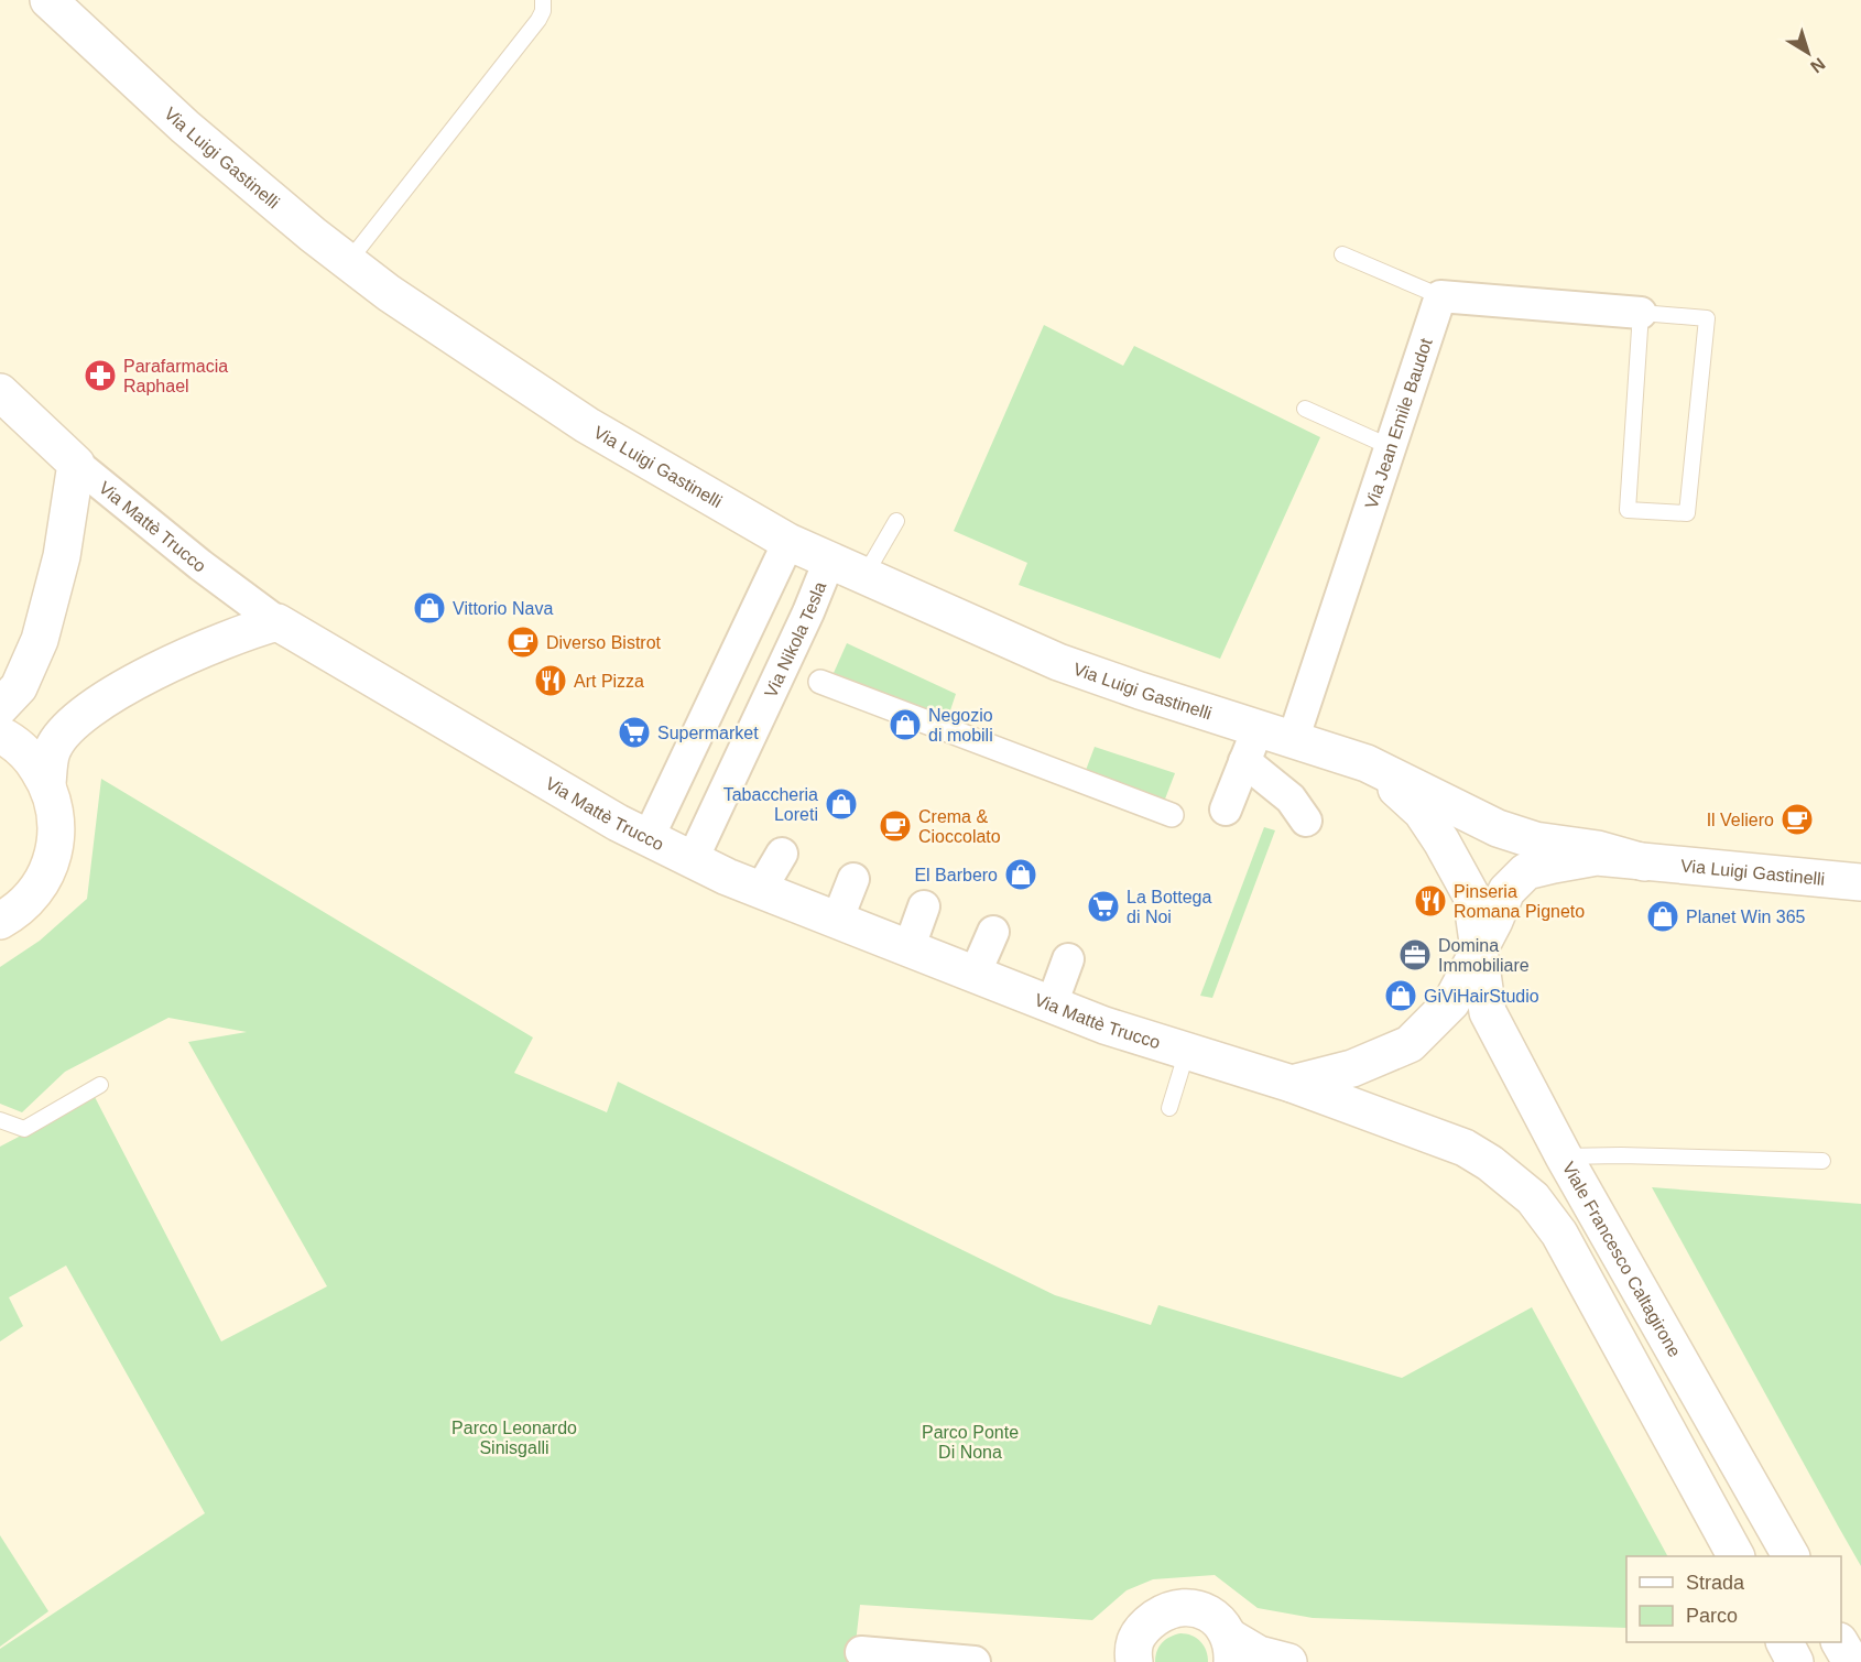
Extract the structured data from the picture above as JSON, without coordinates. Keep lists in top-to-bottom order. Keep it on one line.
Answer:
{"streets":{"street":["Via Luigi Gastinelli","Via Jean Emile Baudot","Via Mattè Trucco","Via Nikola Tesla","Viale Francesco Caltagirone"]},"crossings":[["Via Luigi Gastinelli","Via Jean Emile Baudot"],["Via Luigi Gastinelli","Via Nikola Tesla"],["Via Luigi Gastinelli","Viale Francesco Caltagirone"],["Via Mattè Trucco","Via Nikola Tesla"]],"parks":["Parco Leonardo Sinisgalli","Parco Ponte Di Nona"],"places":{"pharmacy":["Parafarmacia Raphael"],"shop":["Vittorio Nava","Negozio di mobili","Tabaccheria Loreti","El Barbero","Planet Win 365","GiViHairStudio"],"cafe":["Diverso Bistrot","Il Veliero","Crema & Cioccolato"],"restaurant":["Art Pizza","Pinseria Romana Pigneto"],"supermarket":["Supermarket","La Bottega di Noi"],"office":["Domina Immobiliare"]},"legend":["Strada","Parco"],"north":"bottom right"}
